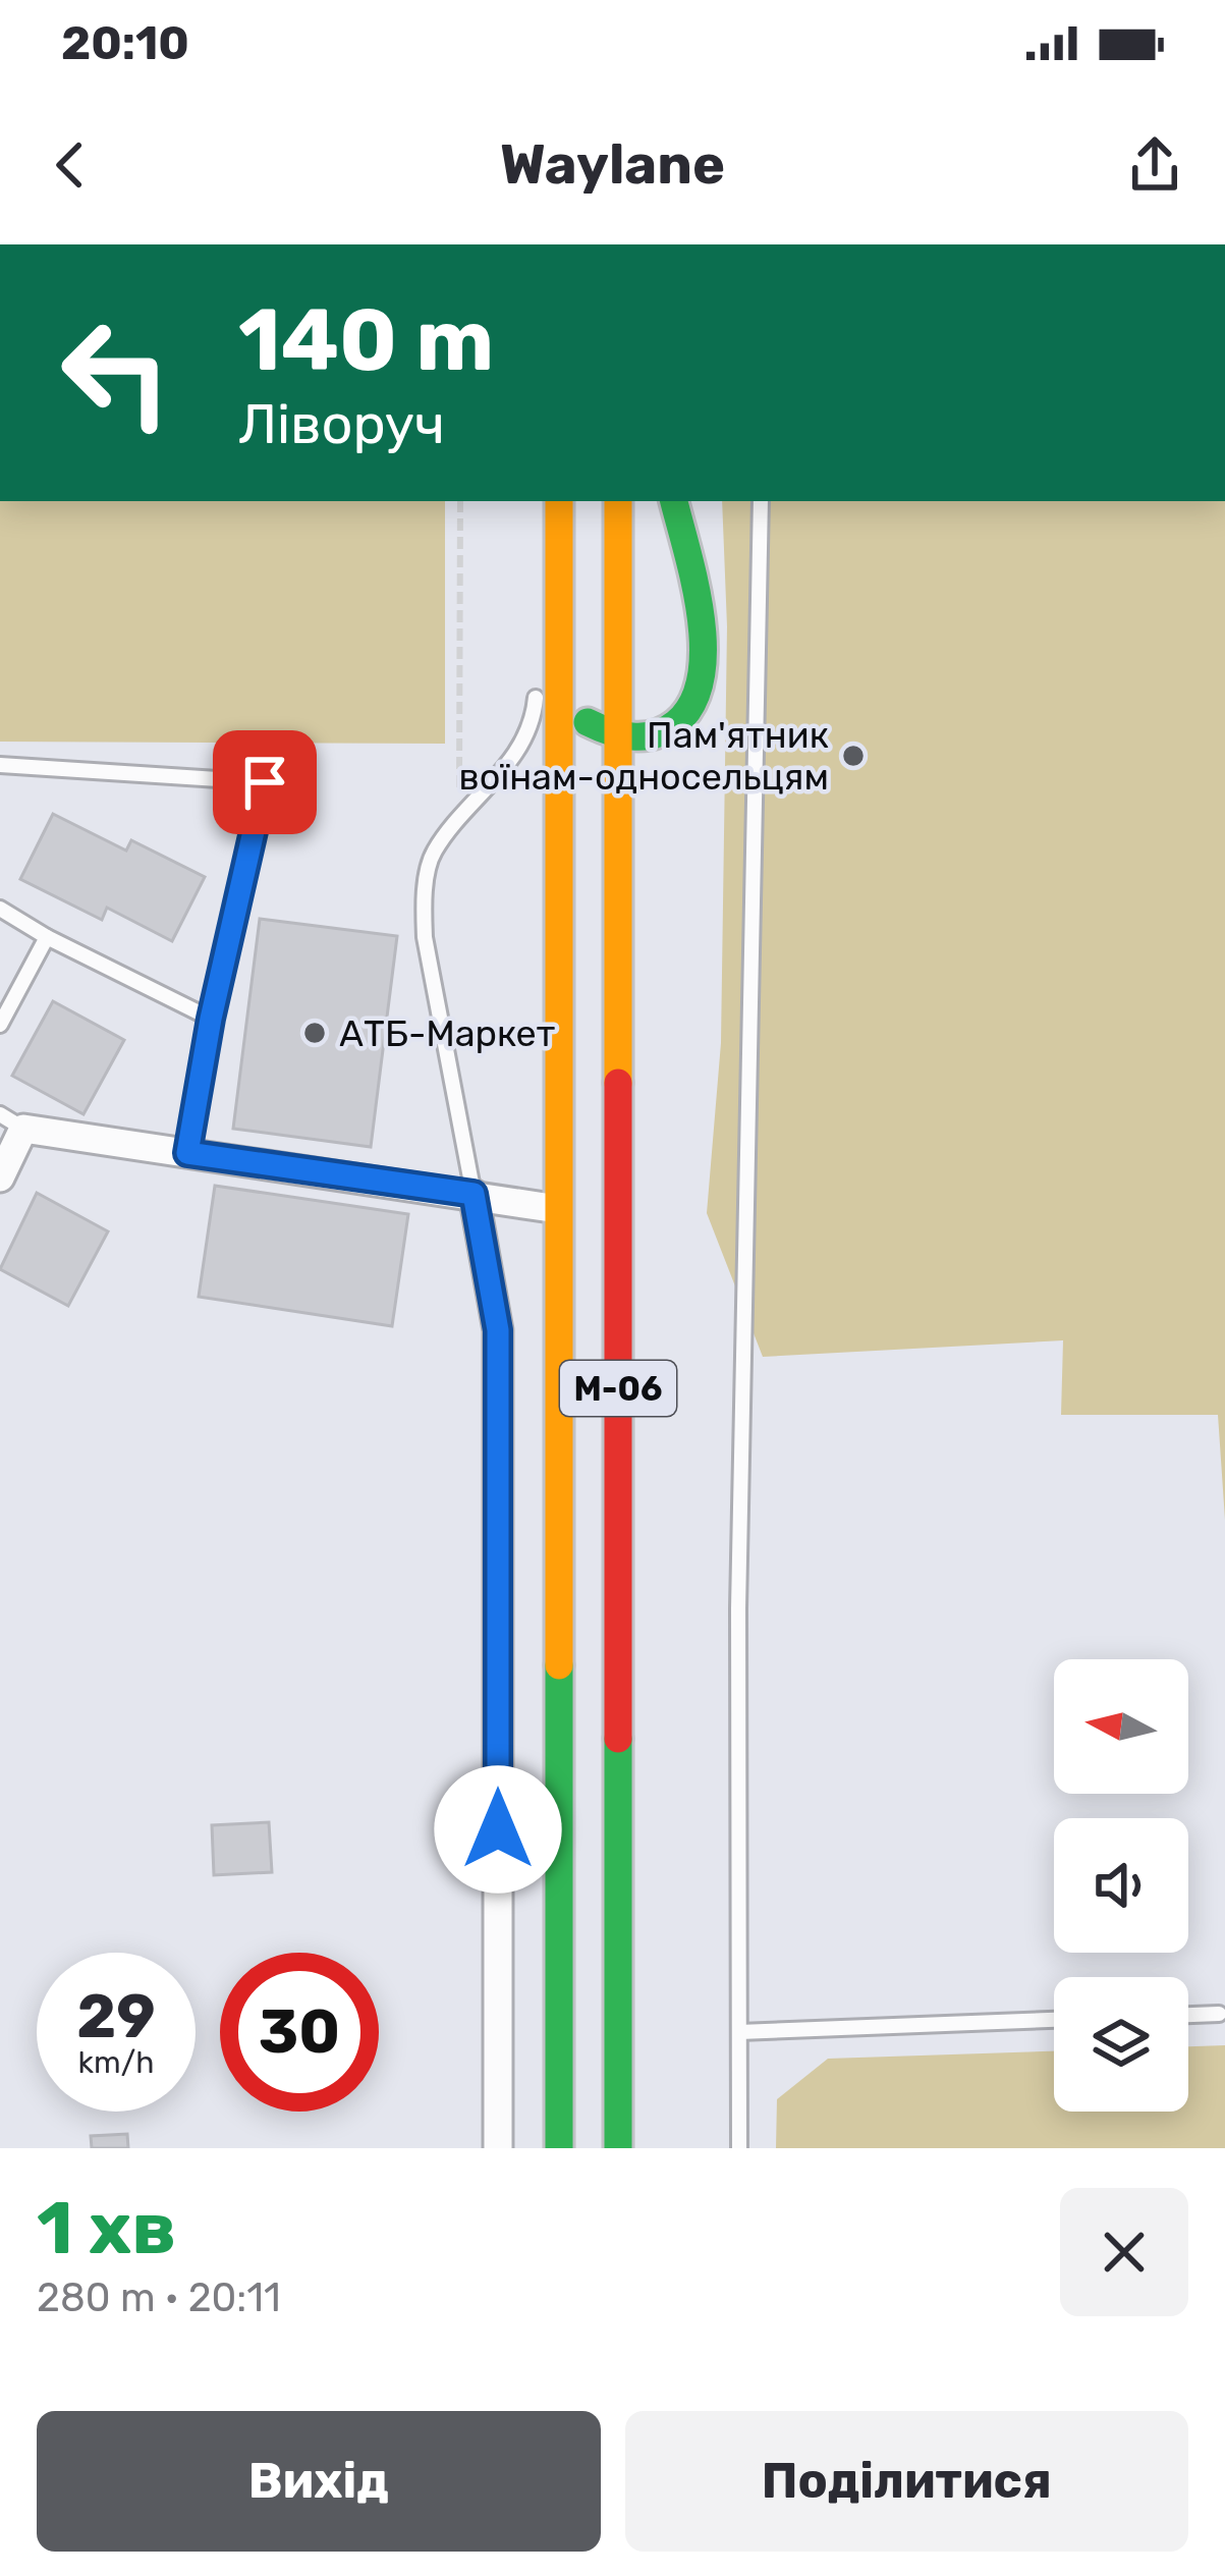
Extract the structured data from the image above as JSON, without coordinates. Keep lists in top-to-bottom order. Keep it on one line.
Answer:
{"streets":{"highway":["М-06"]},"places":["Пам'ятник воїнам-односельцям","АТБ-Маркет"],"north":"left","page":{"status":"20:10","header":"Waylane","turn":["140 m","Ліворуч"],"speed":"29 km/h","limit":"30","heading":["1 хв","280 m · 20:11"],"buttons":["Вихід","Поділитися"]}}
